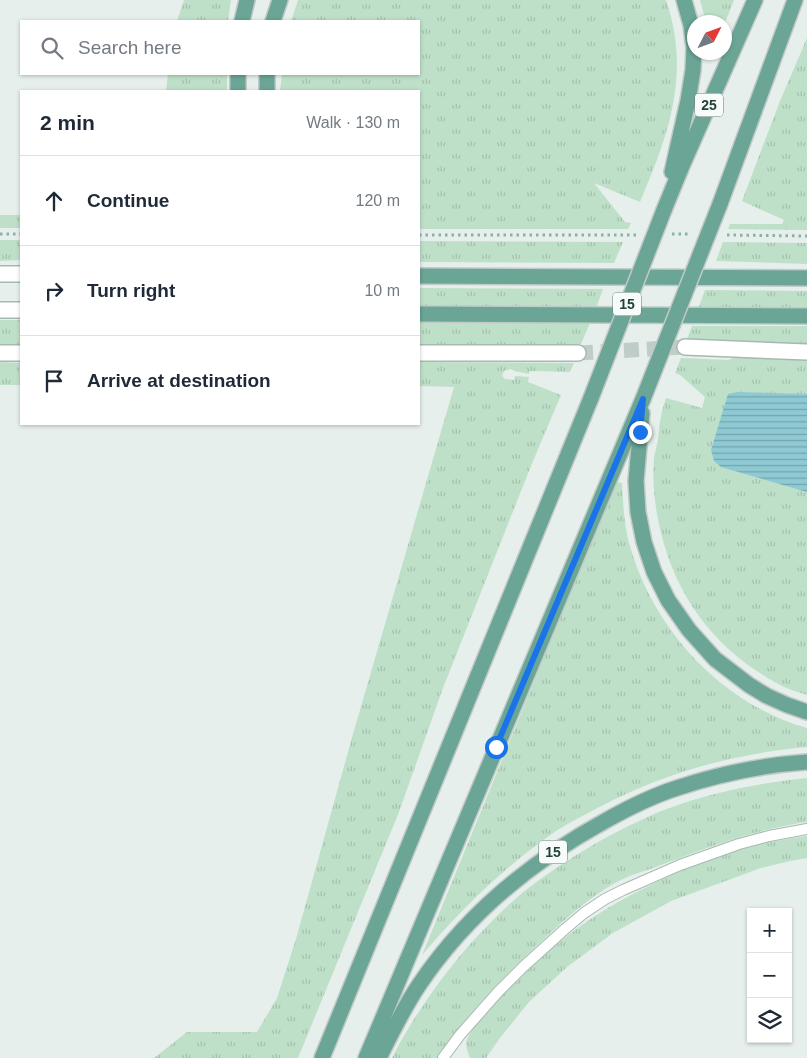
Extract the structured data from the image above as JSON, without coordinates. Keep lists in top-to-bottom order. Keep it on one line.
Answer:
{"streets":{"main road":["25","15"]},"crossings":[["25","15"]],"north":"top right","page":{"search":"Search here","heading":["2 min","Walk · 130 m"],"list":[["Continue","120 m"],["Turn right","10 m"],"Arrive at destination"],"map_buttons":["+","−"]}}
